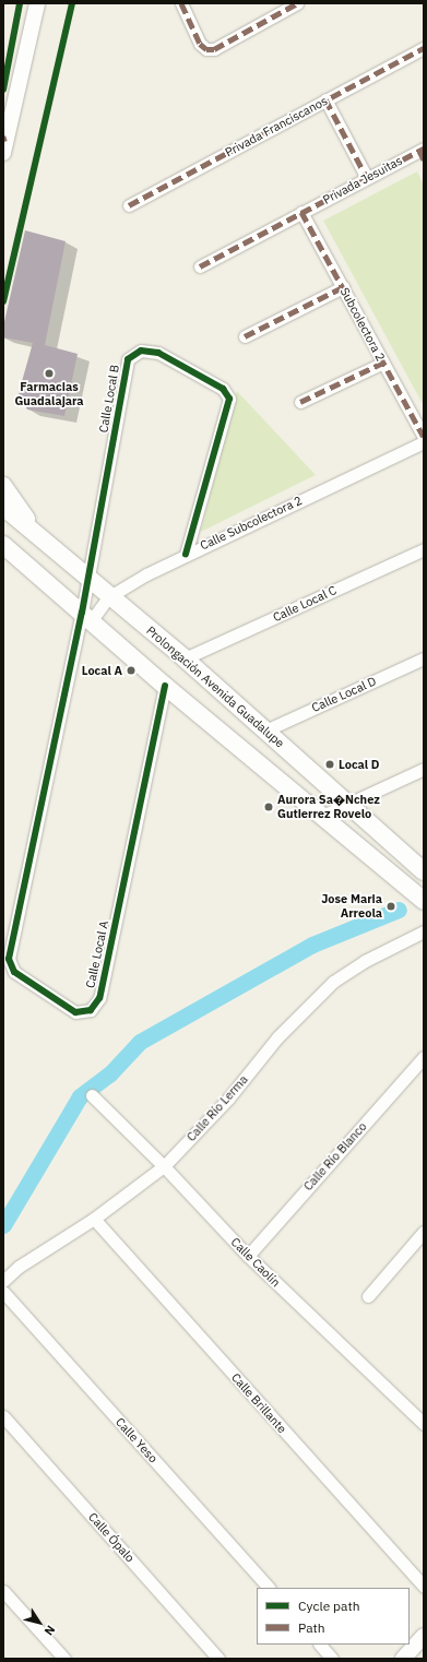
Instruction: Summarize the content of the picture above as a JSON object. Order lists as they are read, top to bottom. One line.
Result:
{"streets":{"main road":["Prolongación Avenida Guadalupe"],"street":["Privada Franciscanos","Privada Jesuitas","Subcolectora 2","Calle Local B","Calle Subcolectora 2","Calle Local C","Calle Local D","Calle Local A","Calle Río Lerma","Calle Río Blanco","Calle Caolín","Calle Brillante","Calle Yeso","Calle Ópalo"]},"crossings":[["Privada Jesuitas","Subcolectora 2"],["Calle Local B","Calle Subcolectora 2"],["Calle Local B","Prolongación Avenida Guadalupe"],["Calle Local B","Calle Local A"],["Calle Subcolectora 2","Prolongación Avenida Guadalupe"],["Calle Subcolectora 2","Calle Local A"],["Calle Local C","Prolongación Avenida Guadalupe"],["Prolongación Avenida Guadalupe","Calle Local D"],["Calle Río Lerma","Calle Caolín"],["Calle Río Lerma","Calle Brillante"],["Calle Río Blanco","Calle Caolín"]],"places":["Farmacias Guadalajara","Local A","Local D","Aurora Sa�Nchez Gutierrez Rovelo","Jose Maria Arreola"],"legend":["Cycle path","Path"],"north":"bottom right"}
